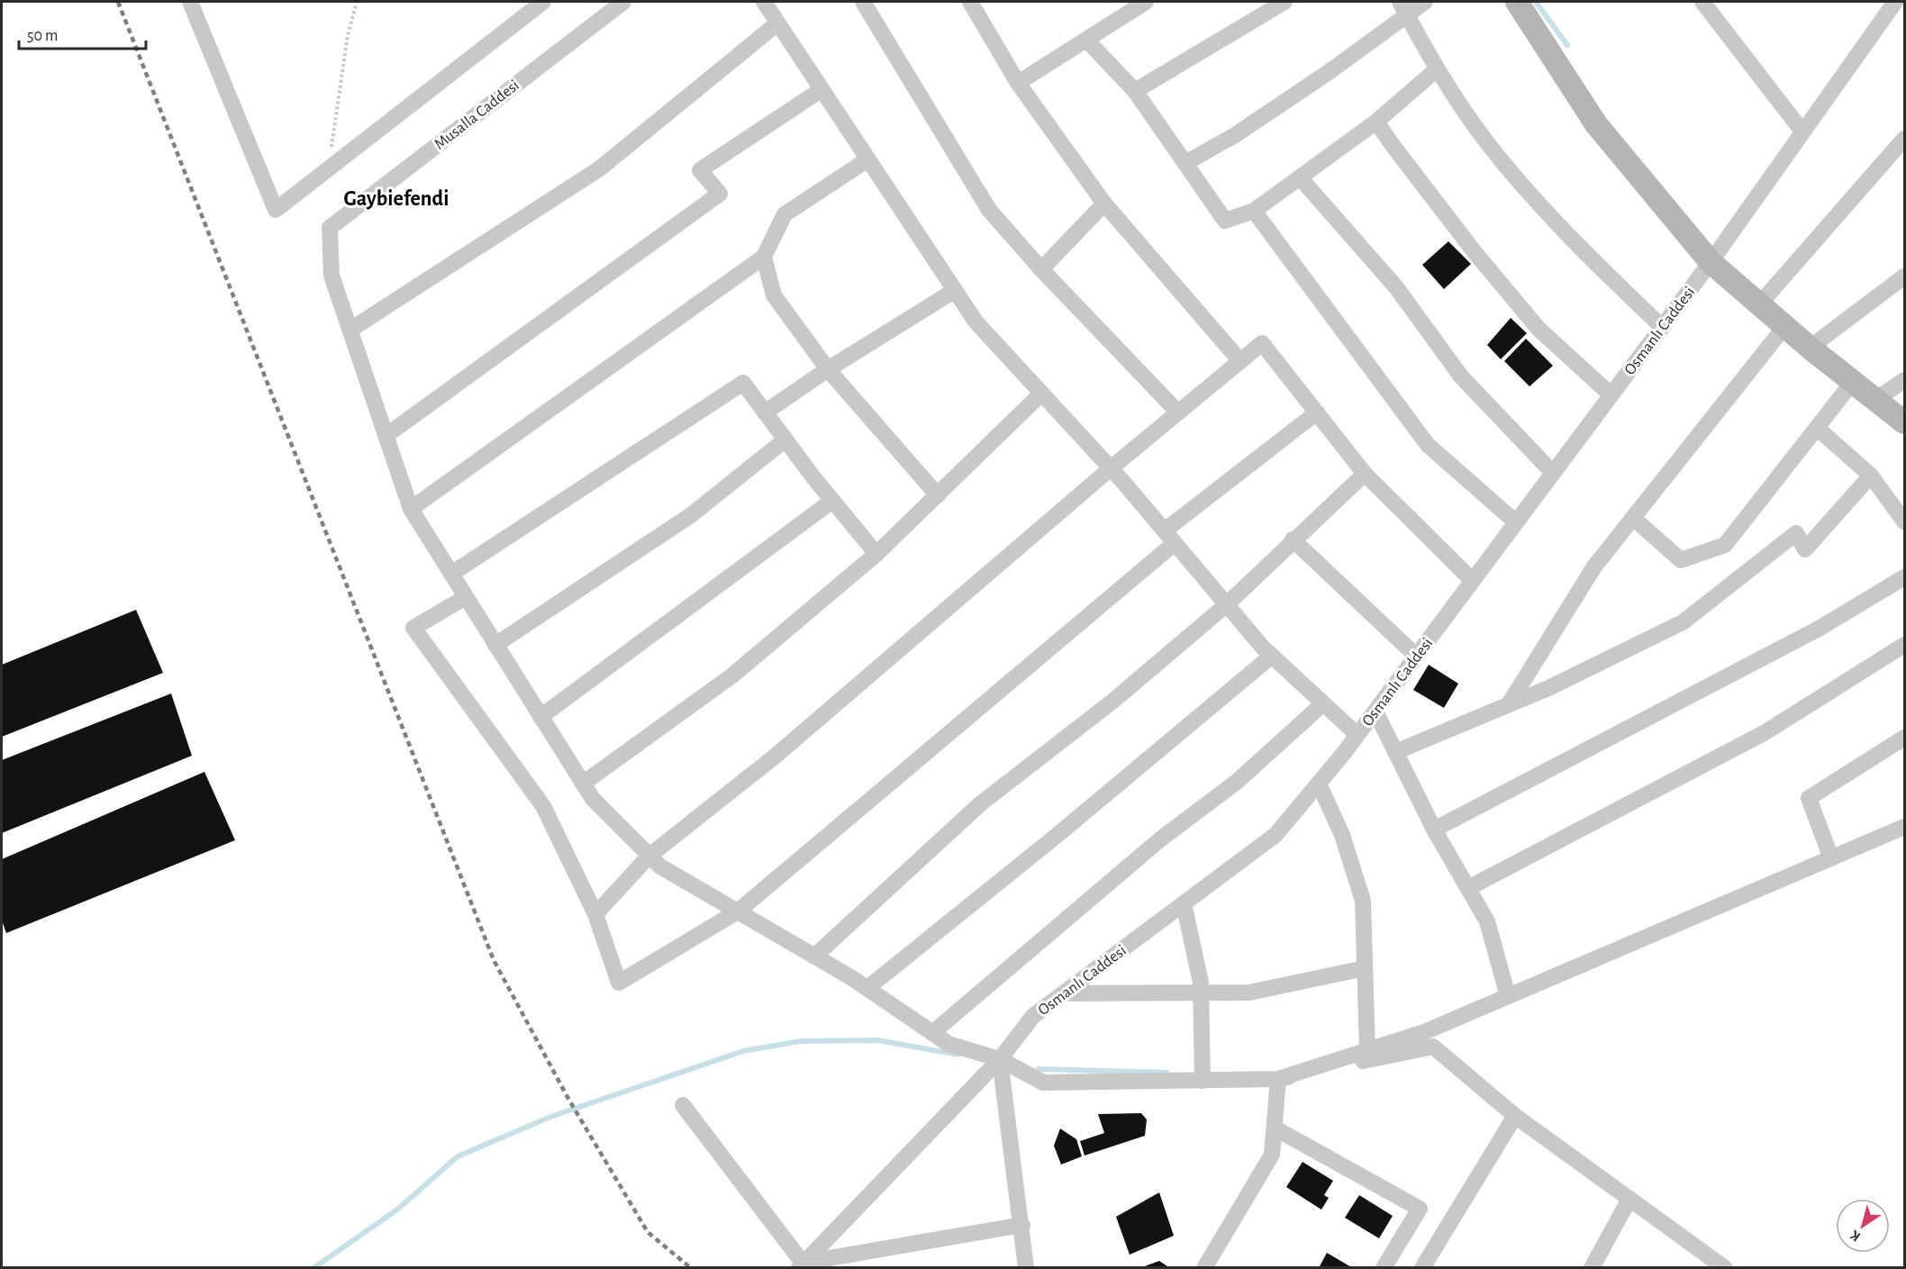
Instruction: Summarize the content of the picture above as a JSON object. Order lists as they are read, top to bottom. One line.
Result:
{"streets":{"street":["Musalla Caddesi","Osmanlı Caddesi"]},"districts":["Gaybiefendi"],"scale_bar":"50 m","north":"bottom left"}
